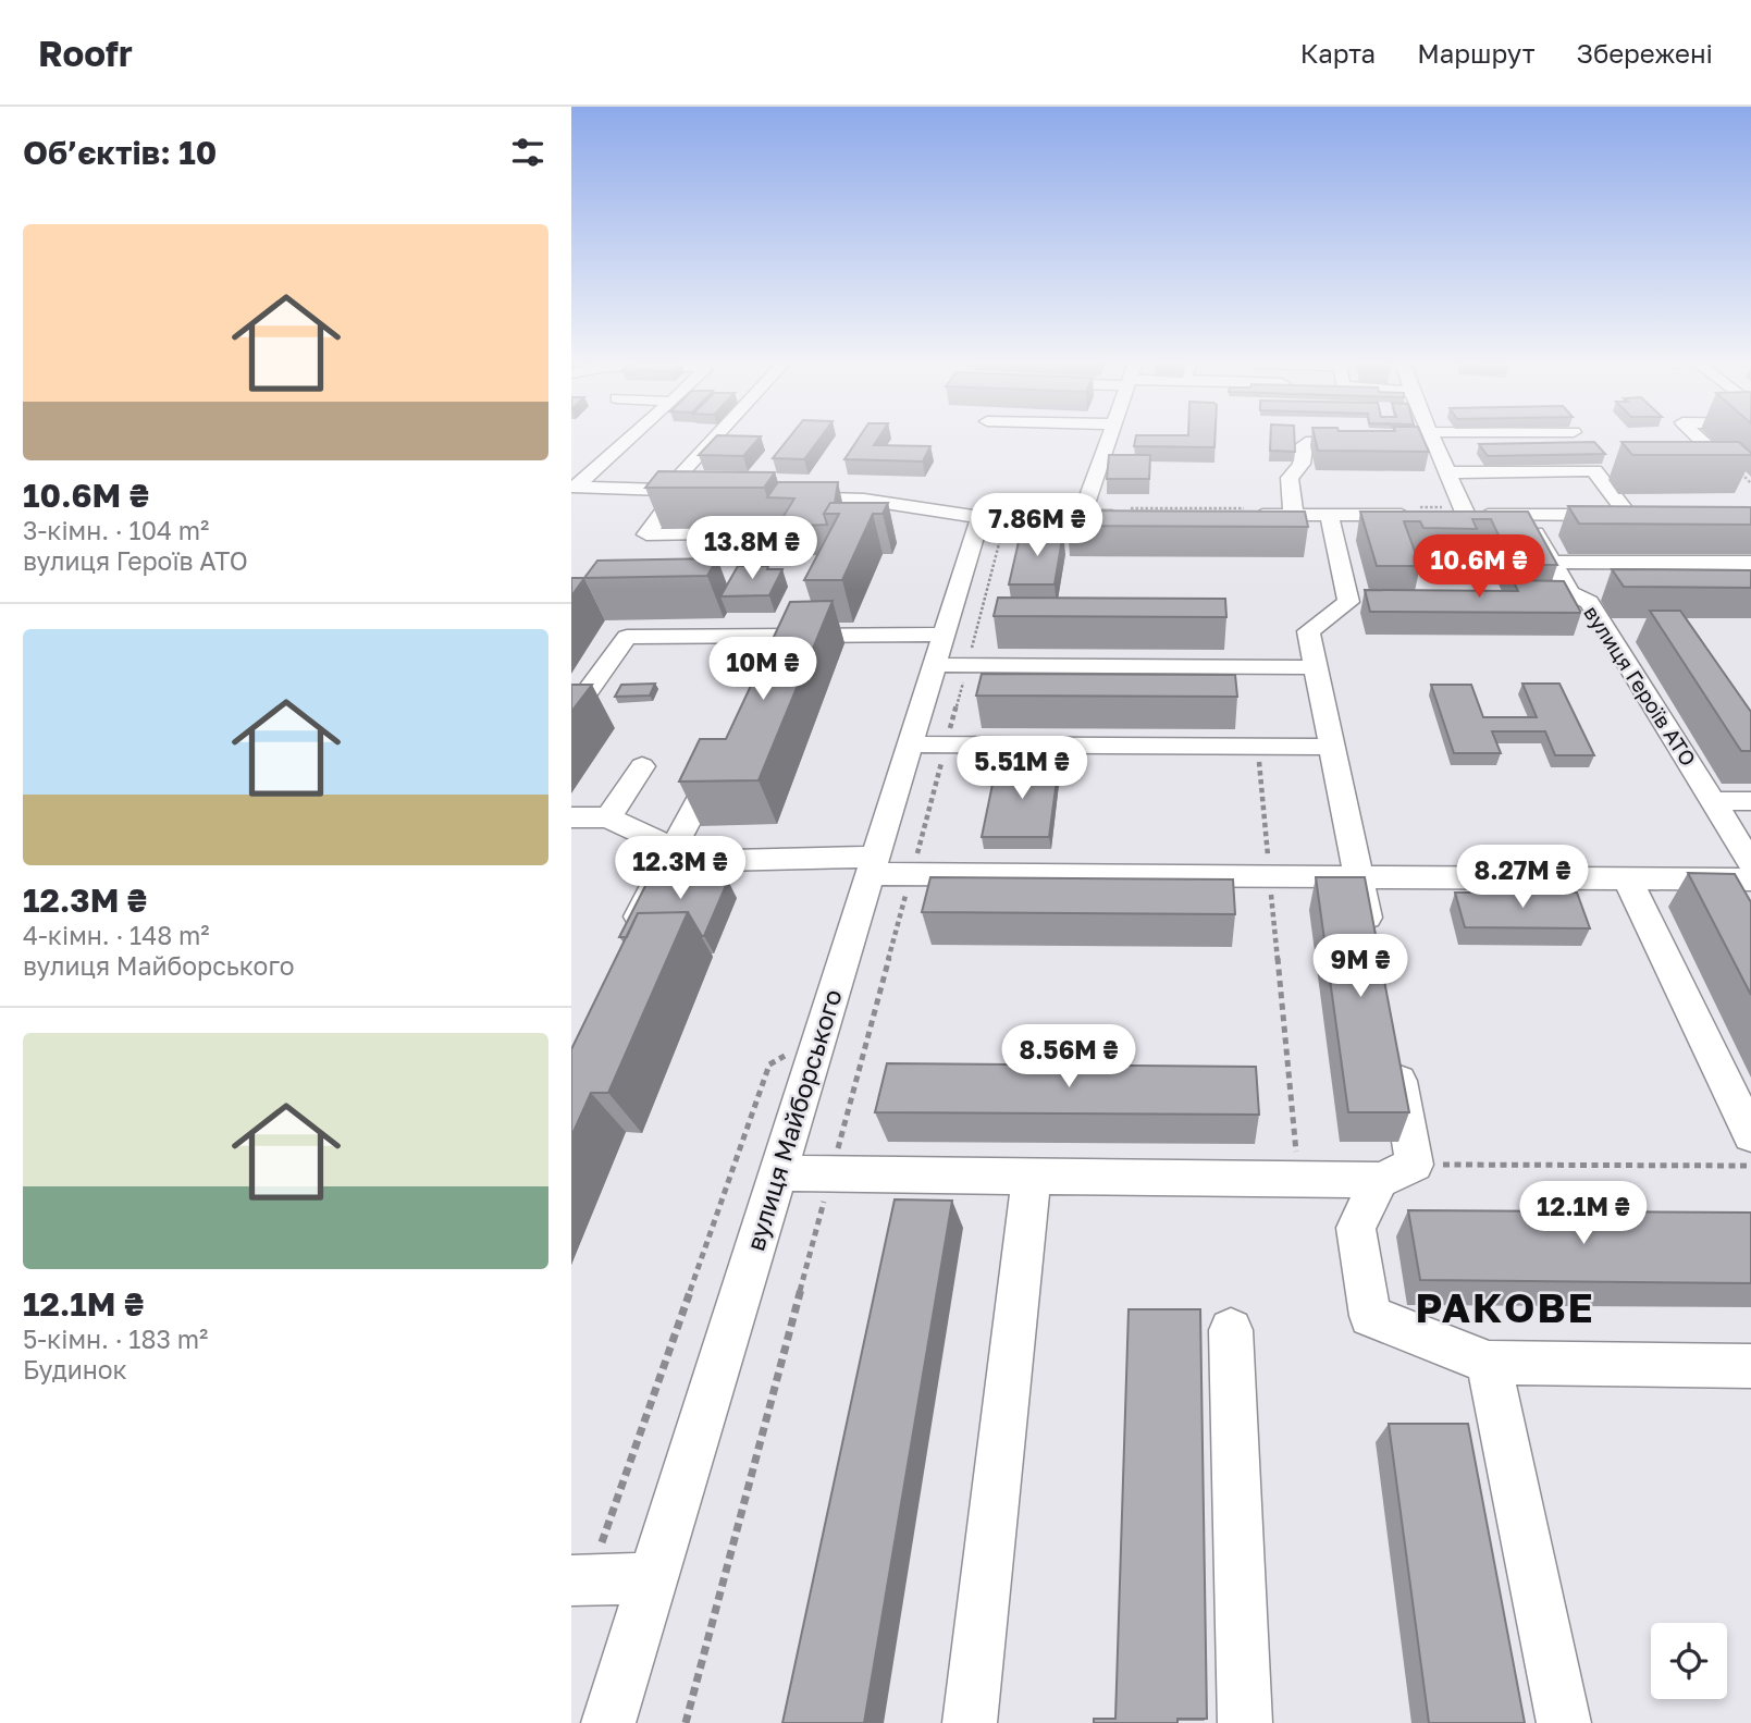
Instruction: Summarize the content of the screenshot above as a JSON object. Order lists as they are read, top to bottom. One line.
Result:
{"streets":{"street":["вулиця Героїв АТО","вулиця Майборського"]},"districts":["РАКОВЕ"],"page":{"header":"Roofr","nav":["Карта","Маршрут","Збережені"],"heading":"Об’єктів: 10","list":[{"name":"10.6M ₴","note":"3-кімн. · 104 m² · вулиця Героїв АТО"},{"name":"12.3M ₴","note":"4-кімн. · 148 m² · вулиця Майборського"},{"name":"12.1M ₴","note":"5-кімн. · 183 m² · Будинок"}],"price":["7.86M ₴","13.8M ₴","10.6M ₴","10M ₴","5.51M ₴","12.3M ₴","8.27M ₴","9M ₴","8.56M ₴","12.1M ₴"]}}
